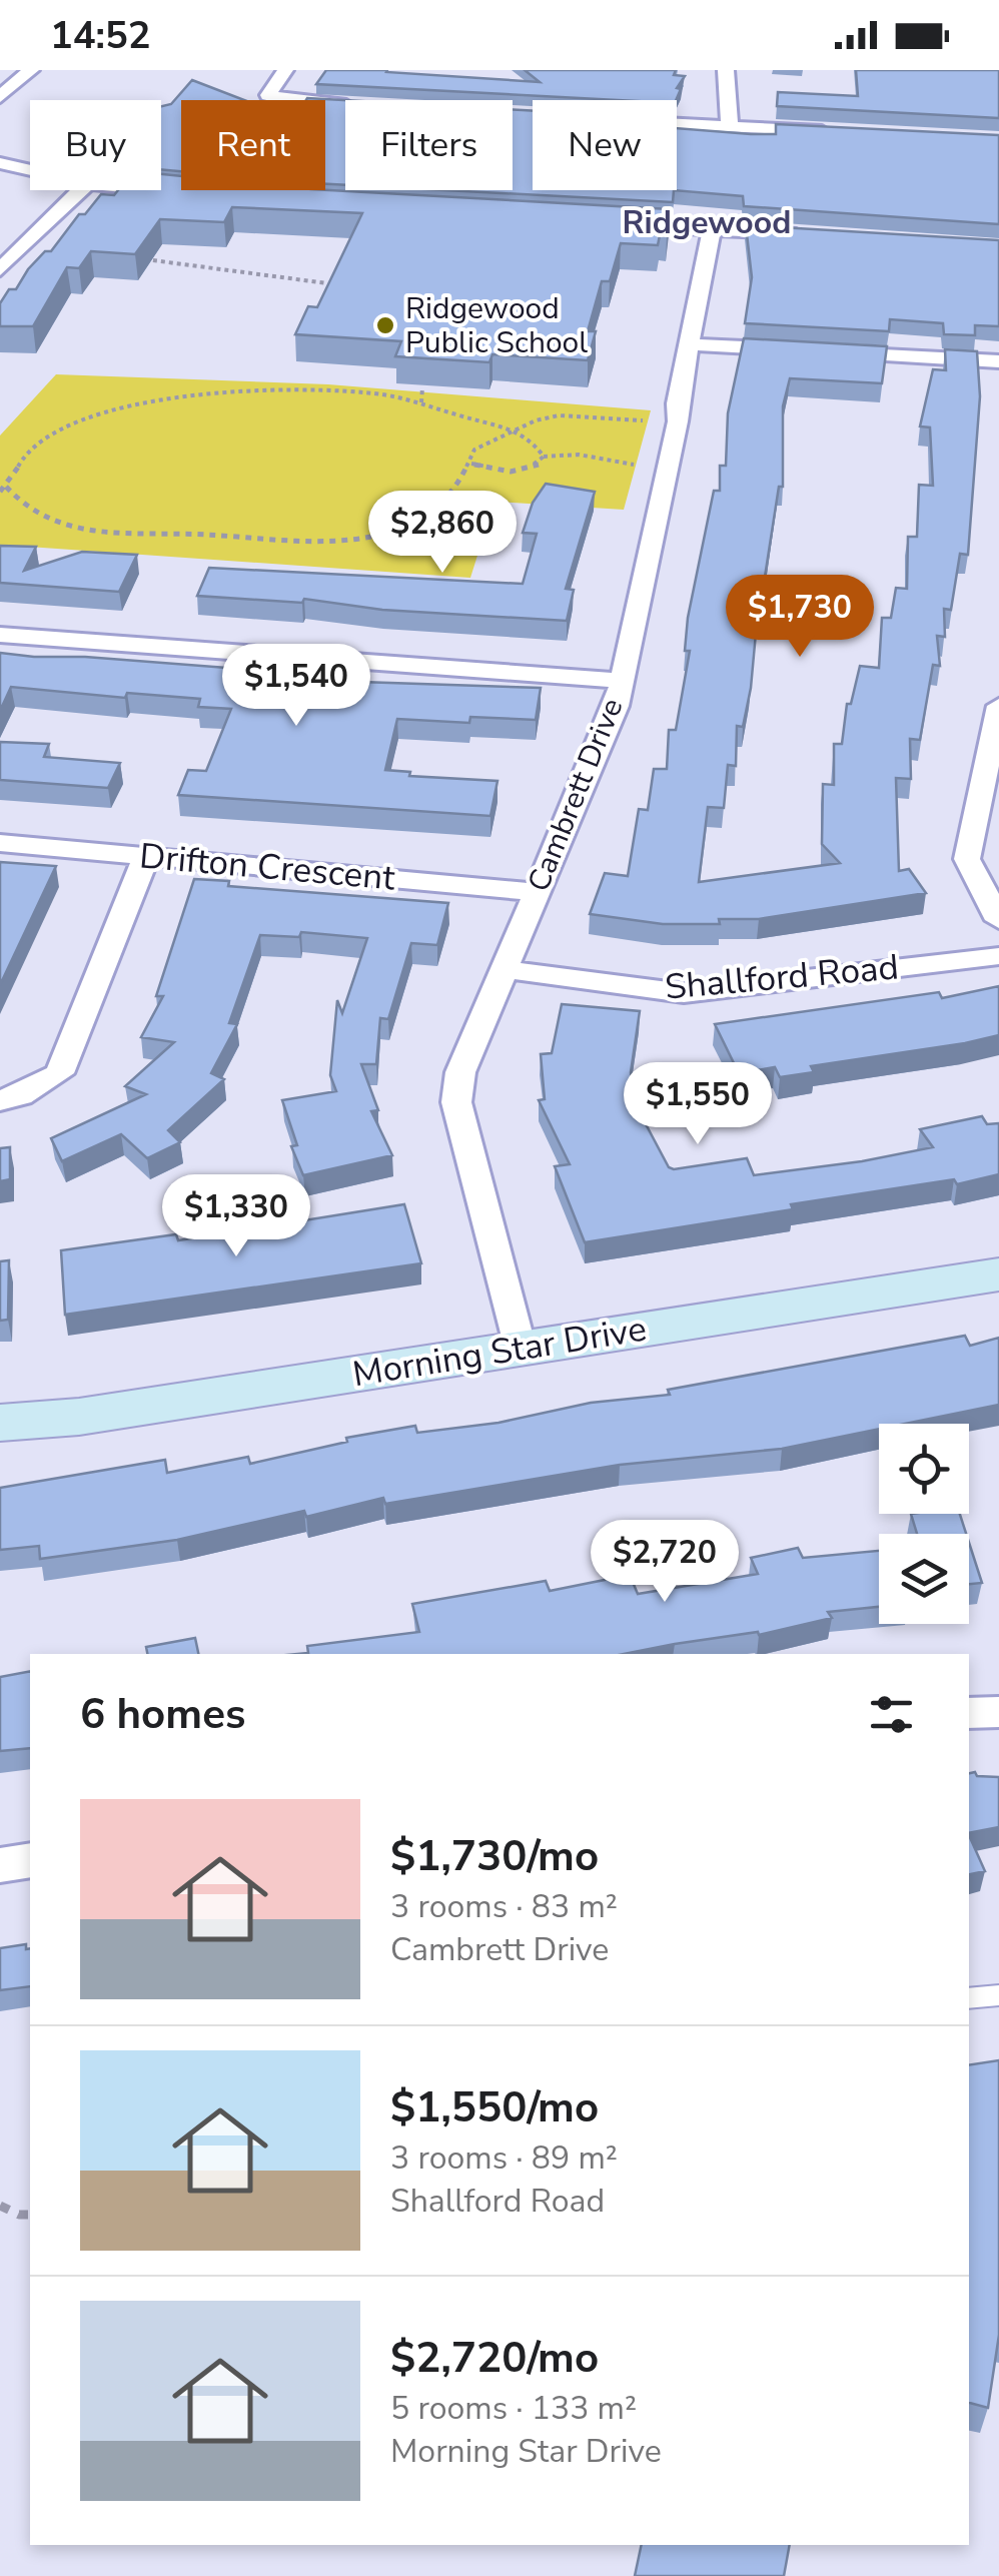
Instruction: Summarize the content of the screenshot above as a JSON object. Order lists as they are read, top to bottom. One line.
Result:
{"streets":{"street":["Cambrett Drive","Drifton Crescent","Shallford Road","Morning Star Drive"]},"crossings":[["Cambrett Drive","Drifton Crescent"],["Cambrett Drive","Shallford Road"],["Cambrett Drive","Morning Star Drive"]],"districts":["Ridgewood"],"places":["Ridgewood Public School"],"page":{"status":"14:52","chip":["Buy","Rent","Filters","New"],"price":["$2,860","$1,730","$1,540","$1,550","$1,330","$2,720"],"heading":"6 homes","list":[{"name":"$1,730/mo","note":"3 rooms · 83 m² · Cambrett Drive"},{"name":"$1,550/mo","note":"3 rooms · 89 m² · Shallford Road"},{"name":"$2,720/mo","note":"5 rooms · 133 m² · Morning Star Drive"}]}}
